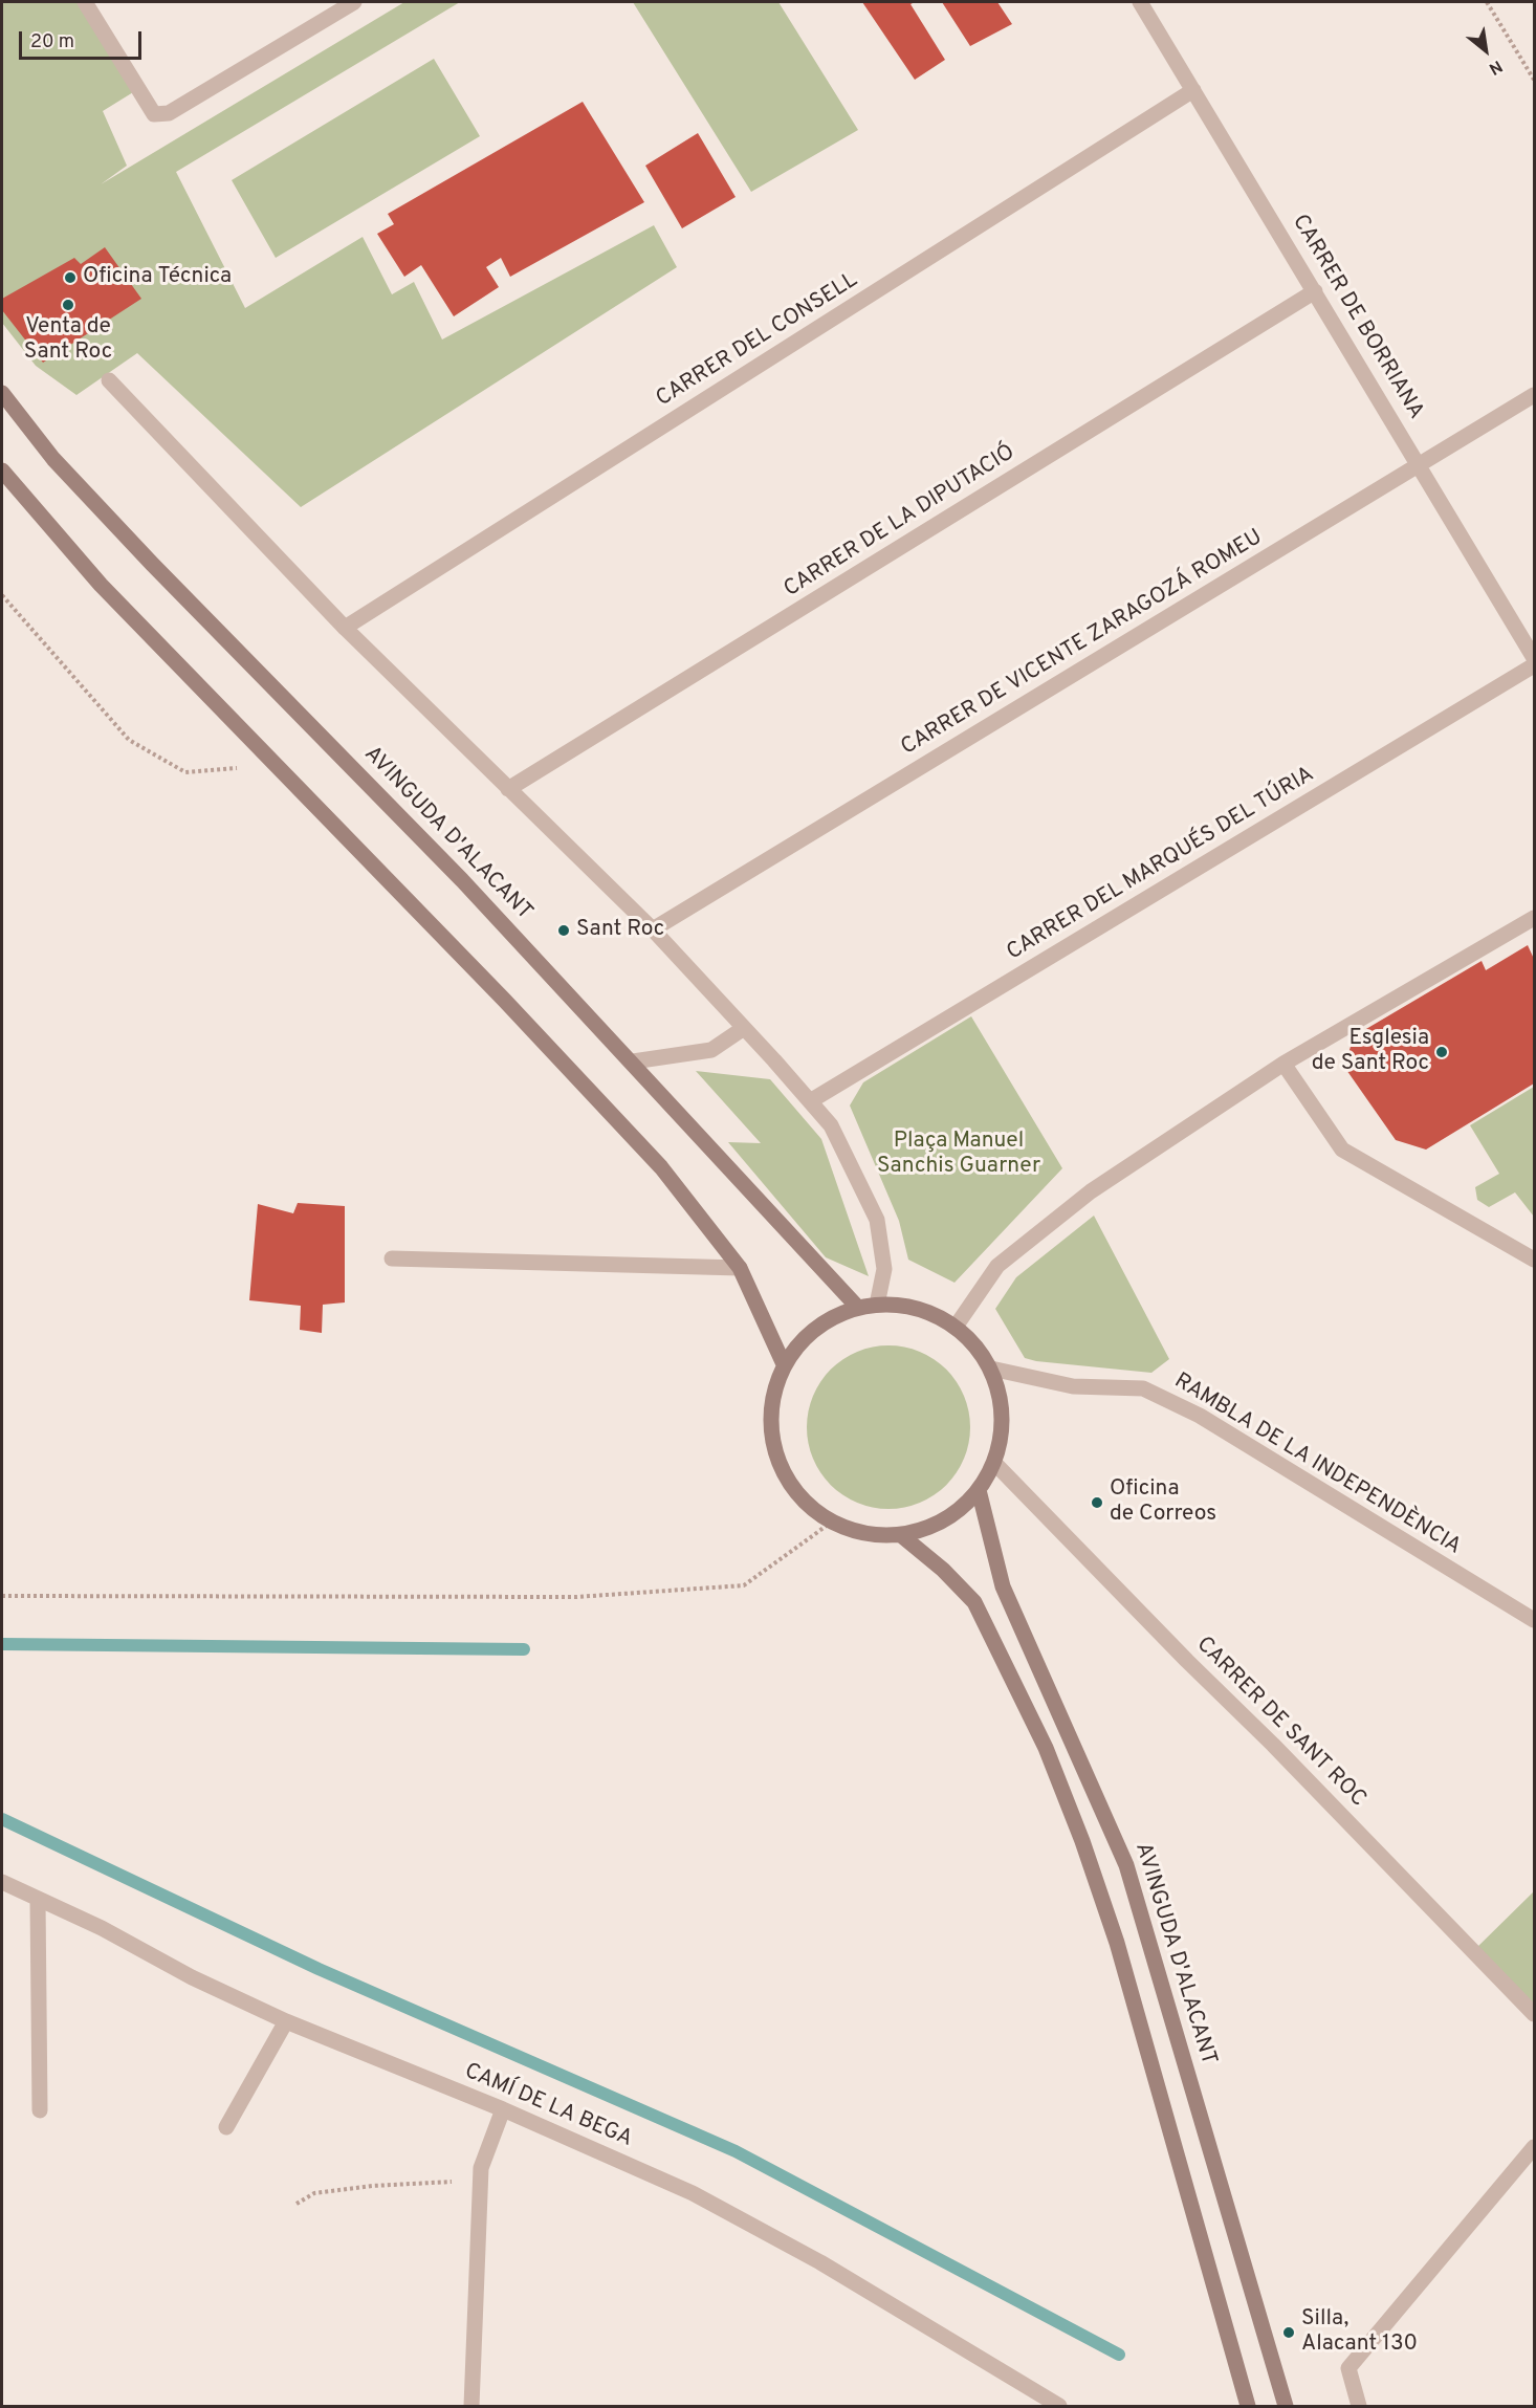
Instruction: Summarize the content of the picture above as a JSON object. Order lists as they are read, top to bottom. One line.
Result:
{"streets":{"main road":["AVINGUDA D'ALACANT"],"street":["CARRER DE BORRIANA","CARRER DEL CONSELL","CARRER DE LA DIPUTACIÓ","CARRER DE VICENTE ZARAGOZÁ ROMEU","CARRER DEL MARQUÉS DEL TÚRIA","RAMBLA DE LA INDEPENDÈNCIA","CARRER DE SANT ROC","CAMÍ DE LA BEGA"]},"crossings":[["CARRER DE BORRIANA","CARRER DEL CONSELL"],["CARRER DE BORRIANA","CARRER DE LA DIPUTACIÓ"],["CARRER DE BORRIANA","CARRER DE VICENTE ZARAGOZÁ ROMEU"]],"parks":["Plaça Manuel Sanchis Guarner"],"places":["Oficina Técnica","Venta de Sant Roc","Sant Roc","Esglesia de Sant Roc","Oficina de Correos","Silla, Alacant 130"],"scale_bar":"20 m","north":"bottom right"}
